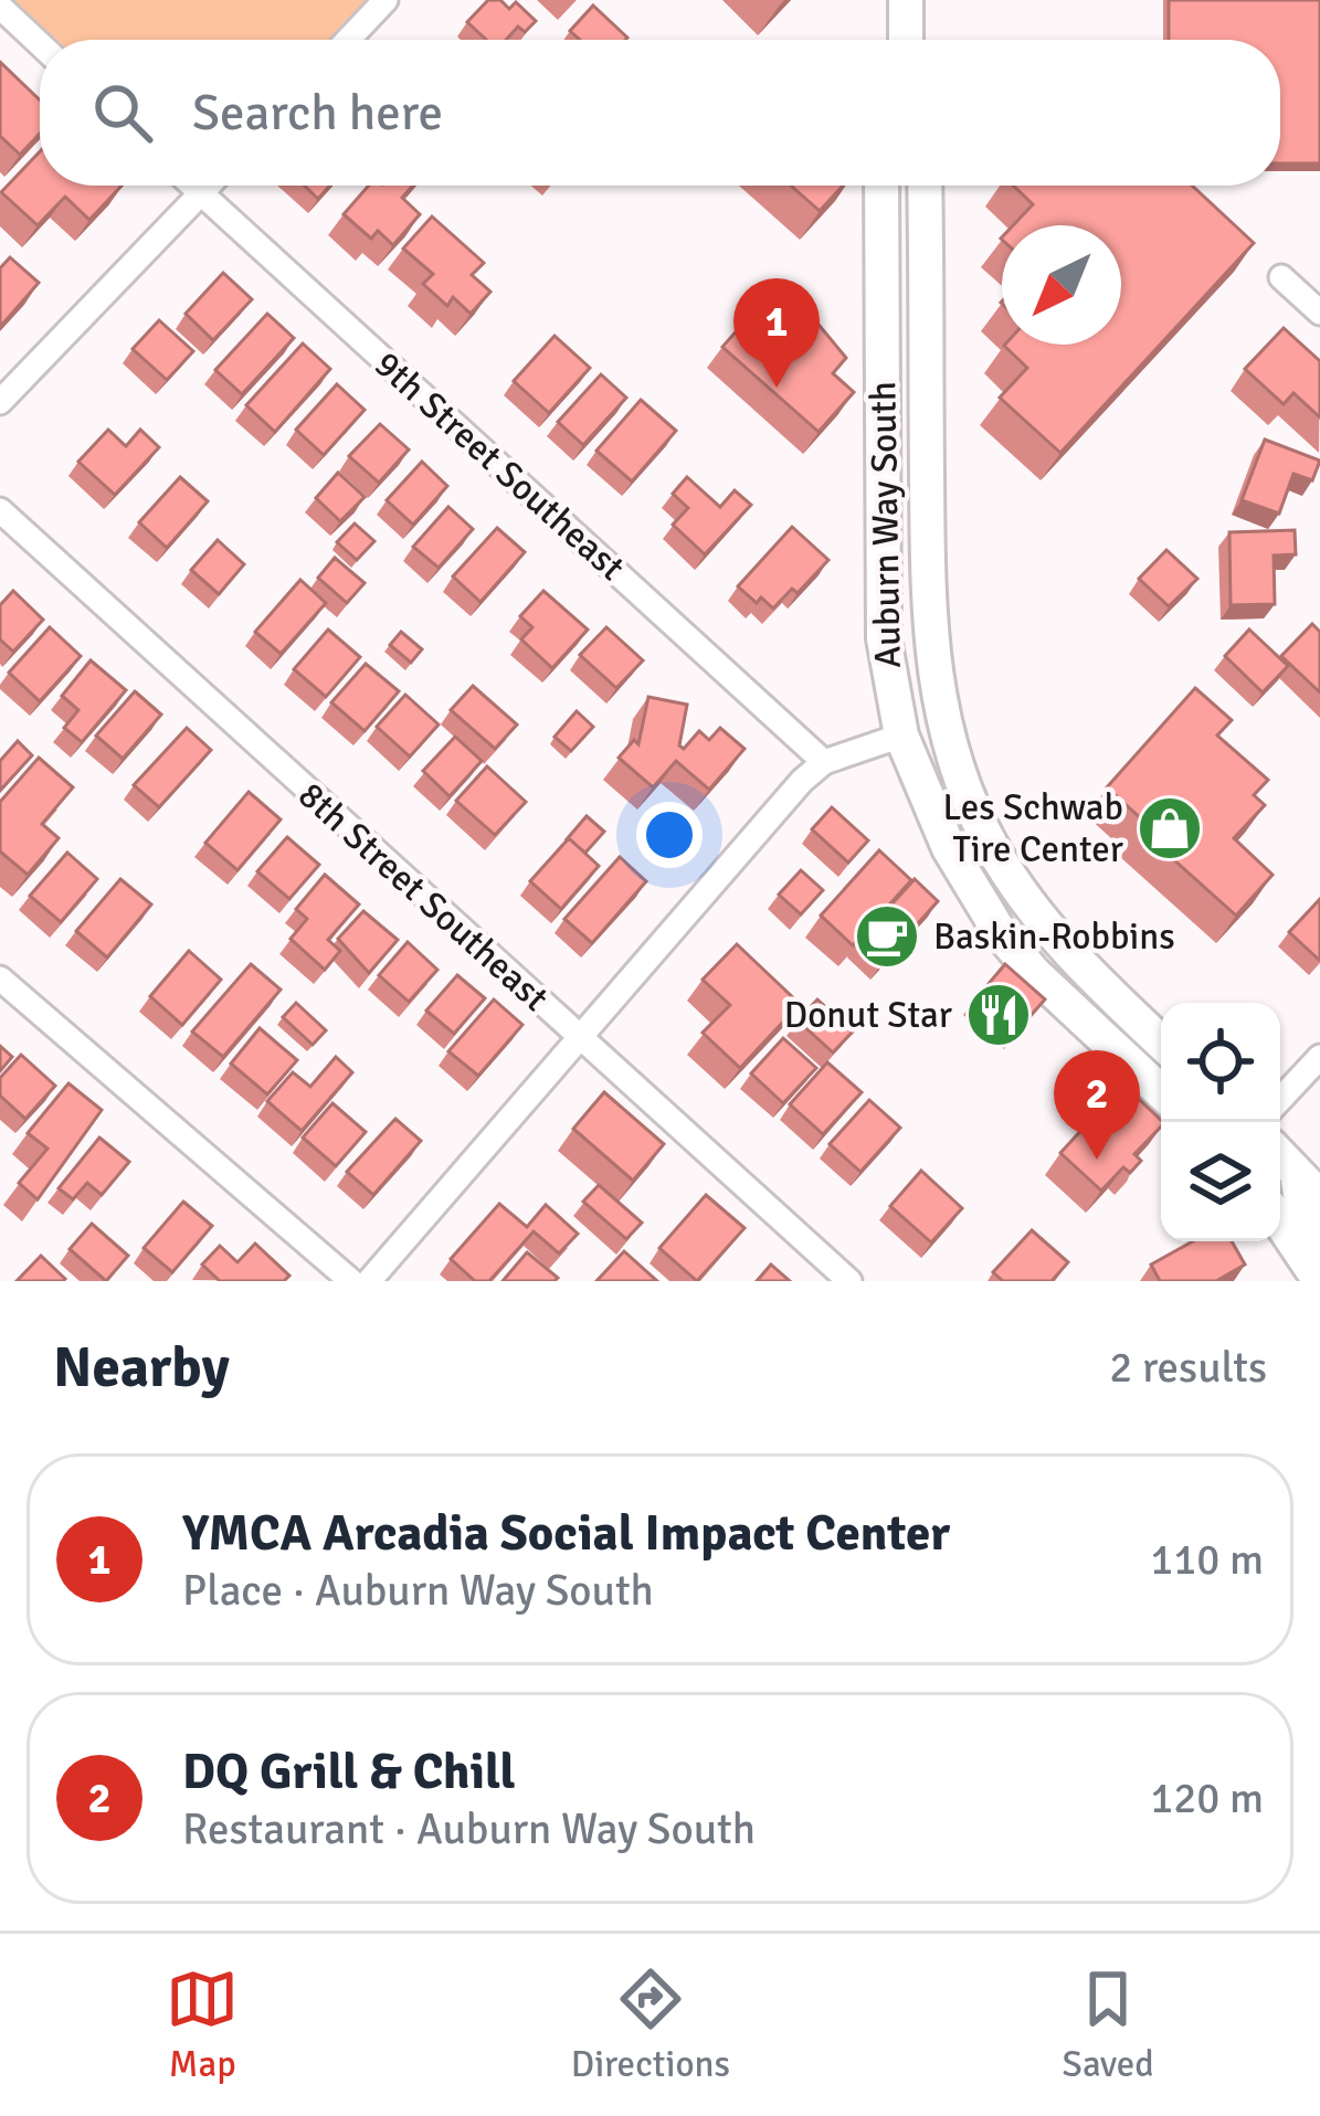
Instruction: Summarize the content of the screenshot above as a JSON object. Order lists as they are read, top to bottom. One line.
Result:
{"streets":{"main road":["Auburn Way South"],"street":["9th Street Southeast","8th Street Southeast"]},"places":{"shop":["Les Schwab Tire Center"],"cafe":["Baskin-Robbins"],"restaurant":["Donut Star"]},"north":"bottom left","page":{"search":"Search here","pins":["1","2"],"heading":["Nearby","2 results"],"list":[{"mark":"1","name":"YMCA Arcadia Social Impact Center","note":"Place · Auburn Way South","value":"110 m"},{"mark":"2","name":"DQ Grill & Chill","note":"Restaurant · Auburn Way South","value":"120 m"}],"nav":["Map","Directions","Saved"]}}
